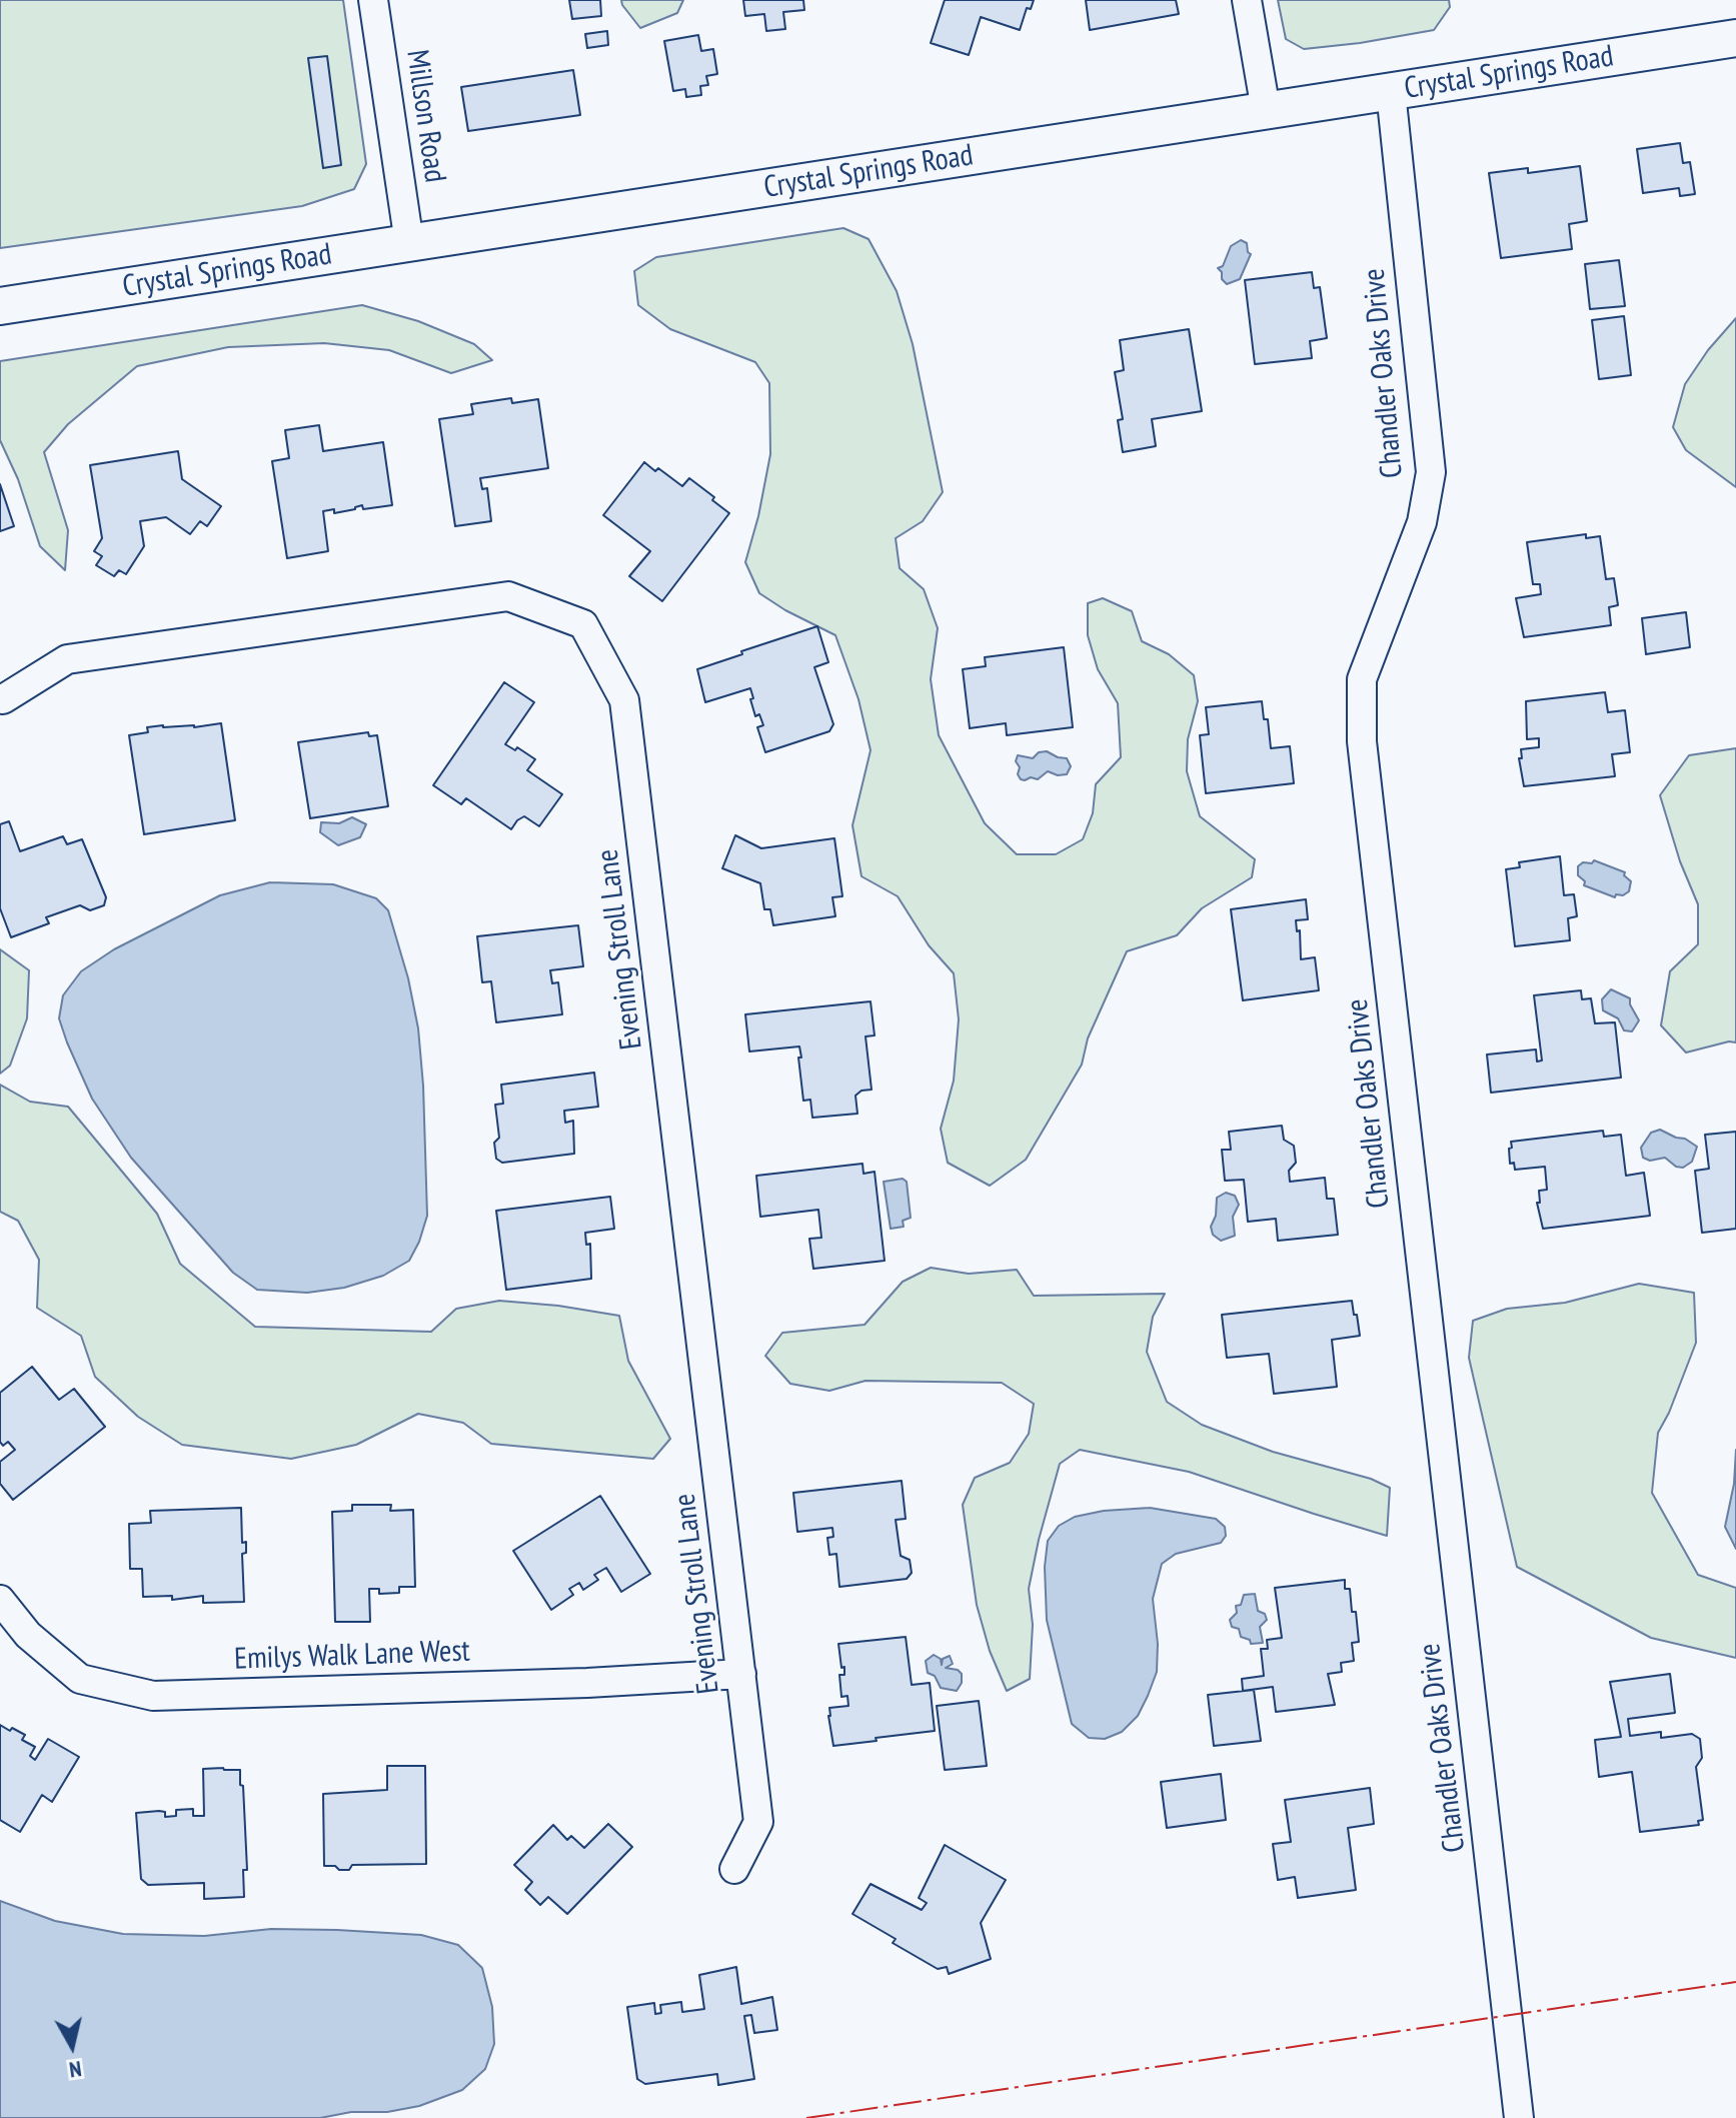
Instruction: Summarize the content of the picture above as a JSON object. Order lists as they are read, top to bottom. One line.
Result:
{"streets":{"street":["Crystal Springs Road","Millson Road","Chandler Oaks Drive","Evening Stroll Lane","Emilys Walk Lane West"]},"crossings":[["Crystal Springs Road","Millson Road"],["Crystal Springs Road","Chandler Oaks Drive"],["Evening Stroll Lane","Emilys Walk Lane West"]],"north":"bottom"}
